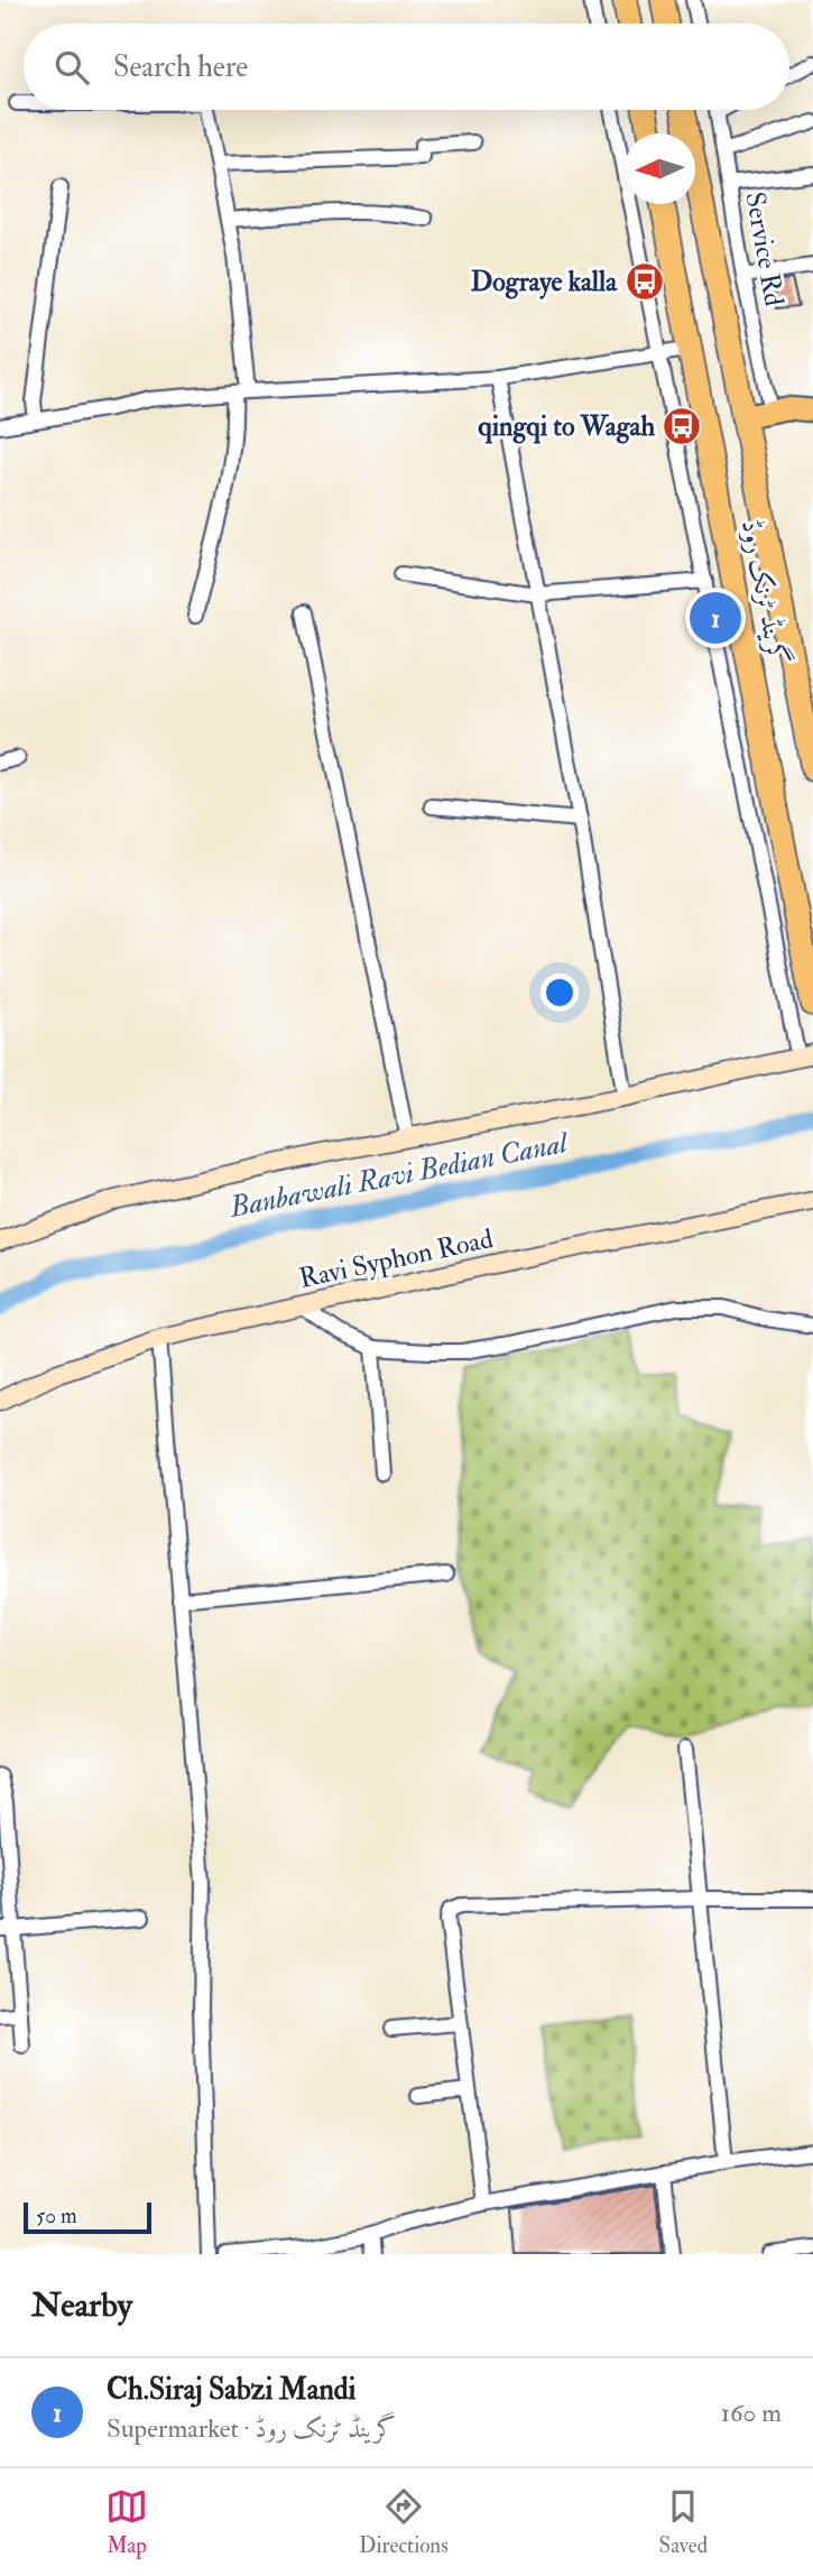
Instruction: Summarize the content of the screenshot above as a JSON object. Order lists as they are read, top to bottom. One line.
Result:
{"streets":{"highway":["گرینڈ ٹرنک روڈ"],"street":["Service Rd","Ravi Syphon Road"]},"water":["Banbawali Ravi Bedian Canal"],"places":{"bus stop":["Dograye kalla","qingqi to Wagah"]},"scale_bar":"50 m","north":"left","page":{"search":"Search here","pins":"1","scale":"50 m","heading":"Nearby","list":[{"mark":"1","name":"Ch.Siraj Sabzi Mandi","note":"Supermarket · گرینڈ ٹرنک روڈ","value":"160 m"}],"nav":["Map","Directions","Saved"]}}
